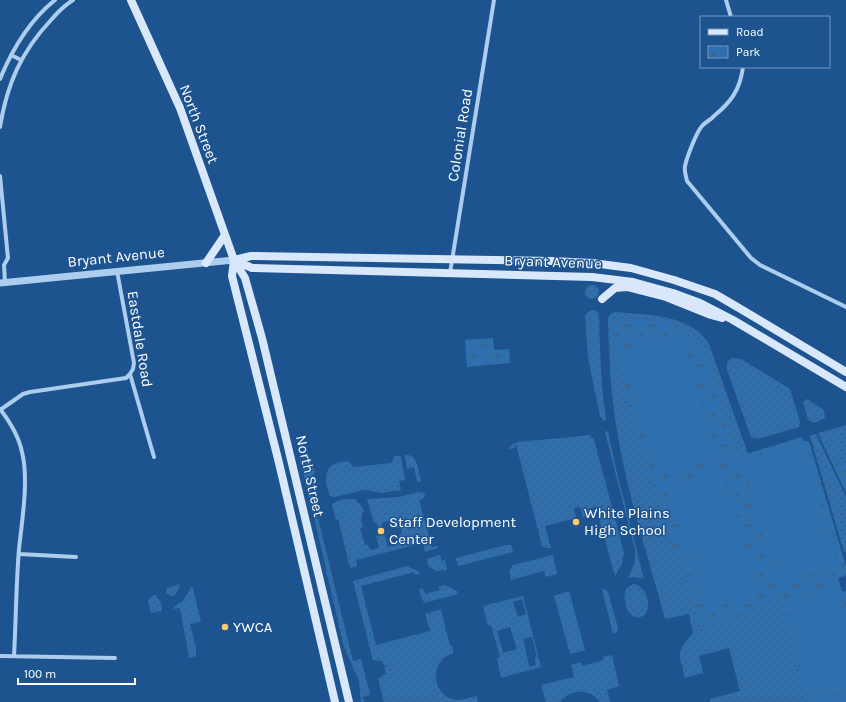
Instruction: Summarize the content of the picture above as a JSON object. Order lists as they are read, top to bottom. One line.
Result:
{"streets":{"main road":["North Street","Bryant Avenue"],"street":["Colonial Road","Eastdale Road"]},"crossings":[["North Street","Bryant Avenue"],["Colonial Road","Bryant Avenue"],["Bryant Avenue","Eastdale Road"]],"places":["White Plains High School","Staff Development Center","YWCA"],"legend":["Road","Park"],"scale_bar":"100 m"}
